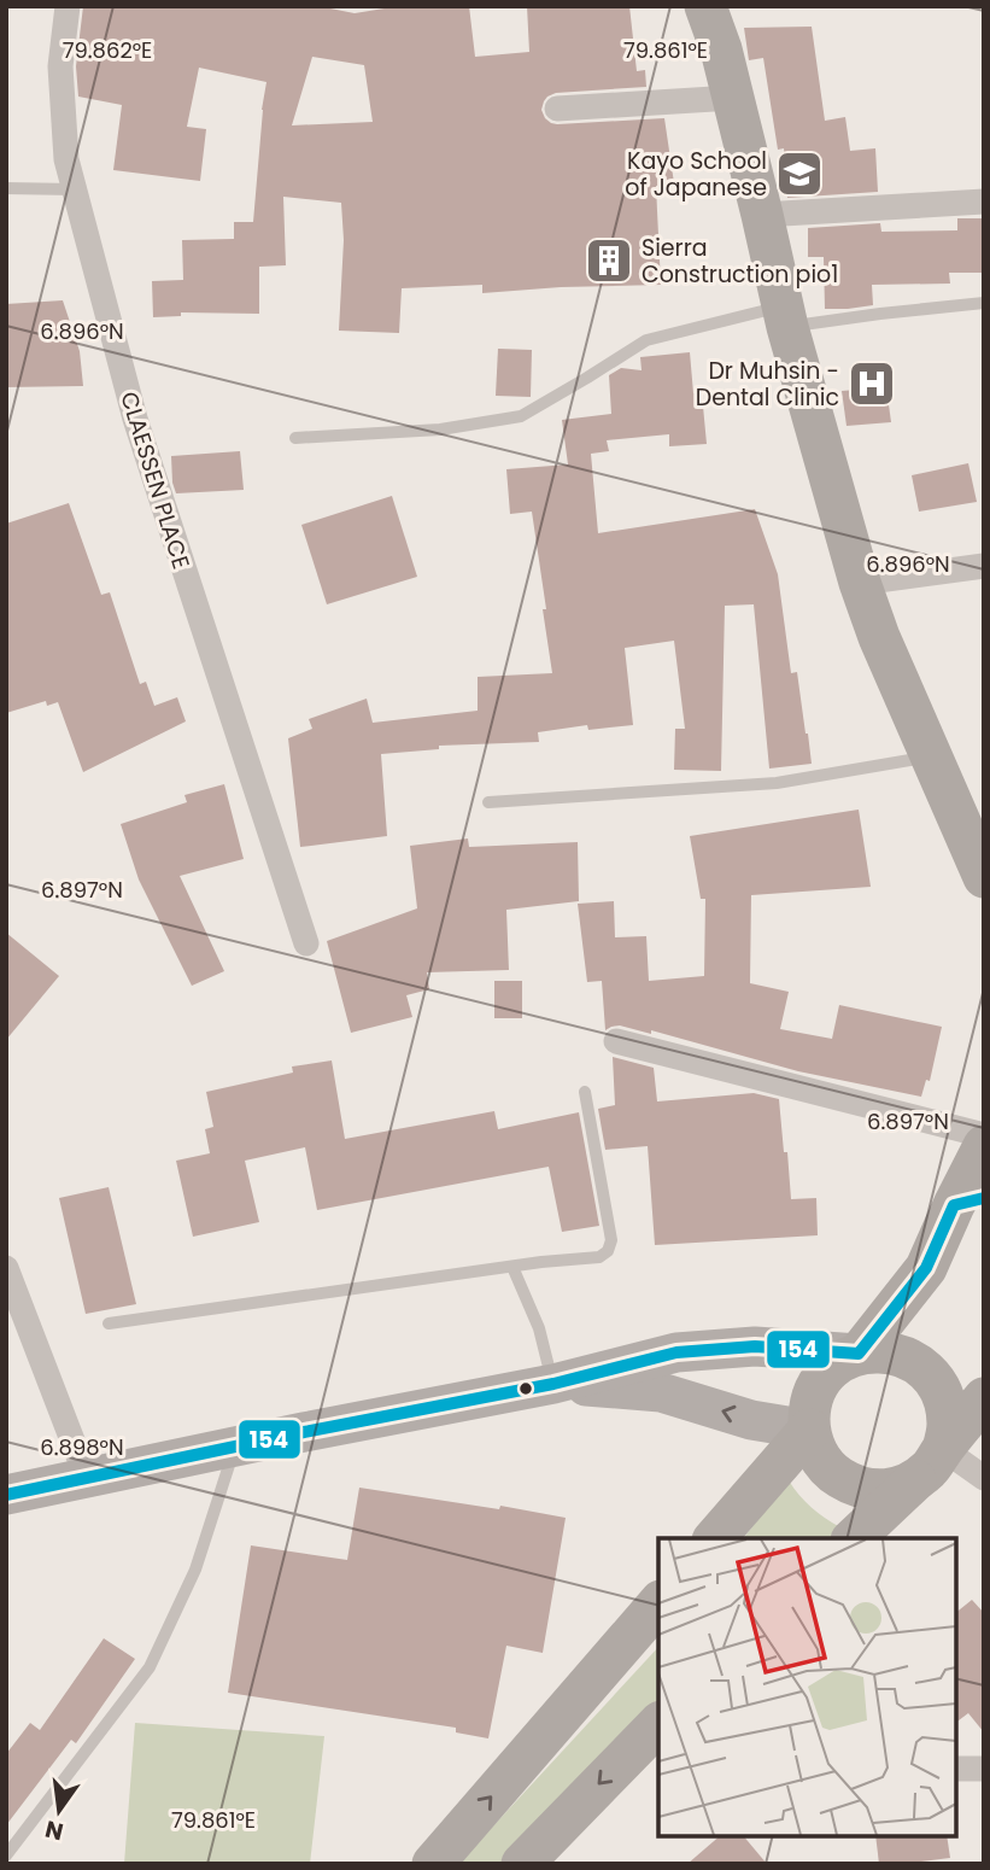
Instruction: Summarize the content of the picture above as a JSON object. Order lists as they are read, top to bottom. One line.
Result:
{"streets":{"street":["CLAESSEN PLACE"]},"places":{"school or university":["Kayo School of Japanese"],"building":["Sierra Construction pio1"],"hospital":["Dr Muhsin - Dental Clinic"]},"lines":["transit line 154"],"north":"bottom","coordinates":["79.862°E","79.861°E","6.896°N","6.897°N","6.898°N"]}
